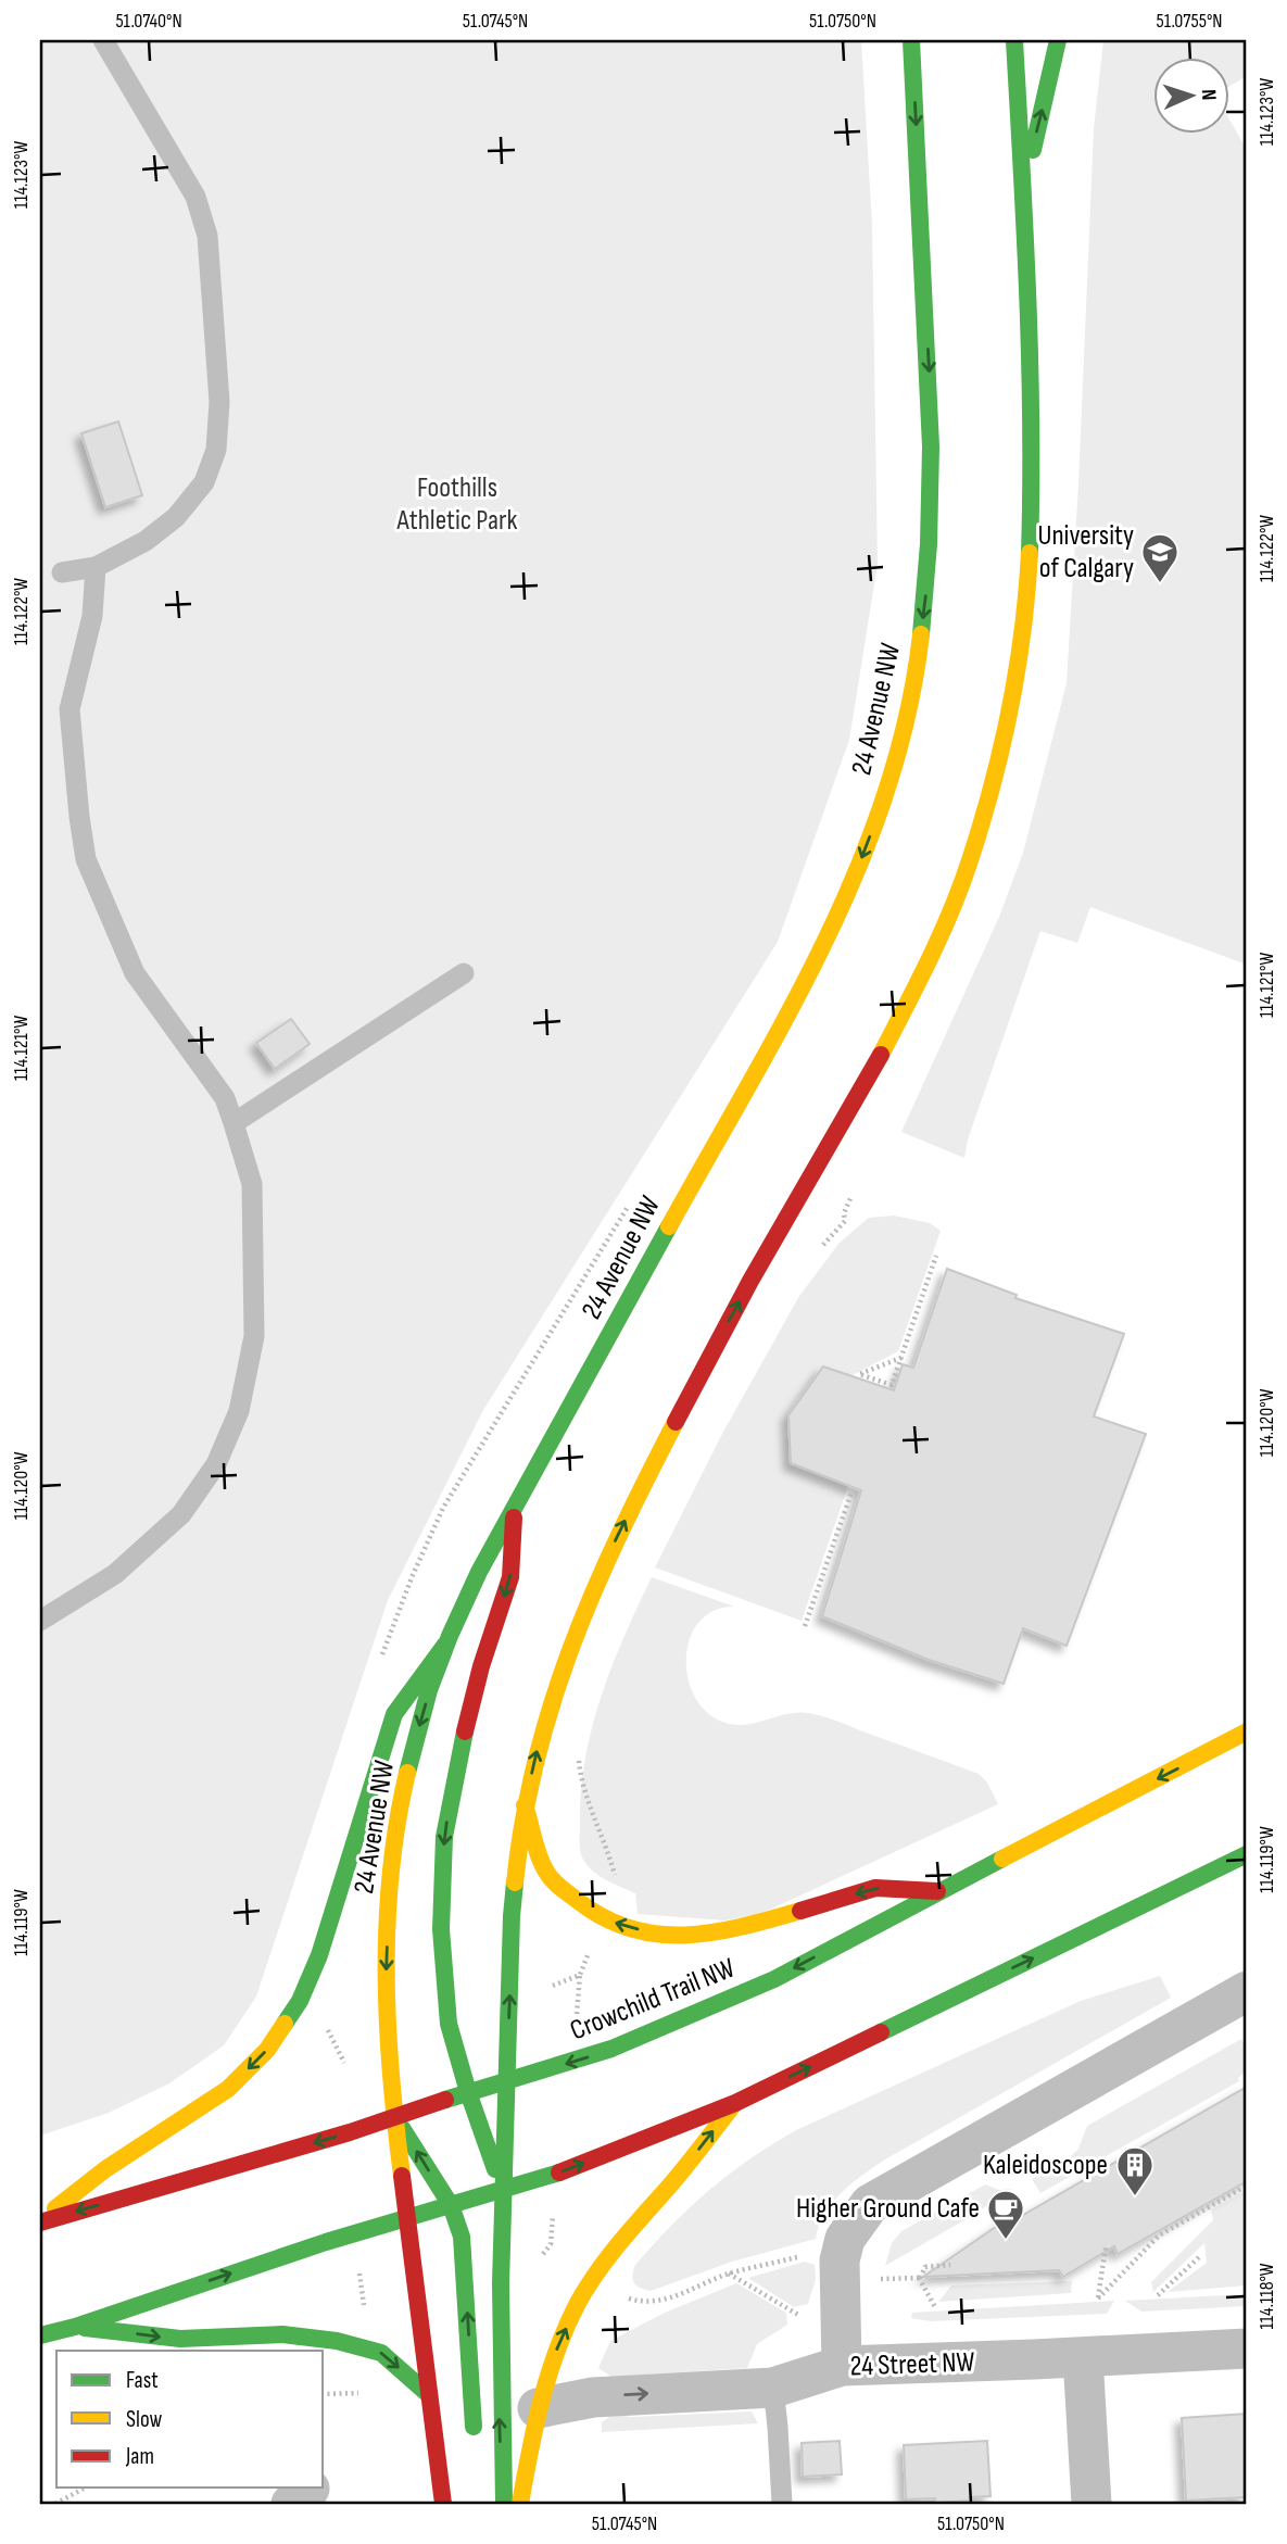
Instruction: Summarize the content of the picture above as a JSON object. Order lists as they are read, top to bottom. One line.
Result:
{"streets":{"main road":["24 Avenue NW","Crowchild Trail NW"],"street":["24 Street NW"]},"crossings":[["24 Avenue NW","Crowchild Trail NW"]],"parks":["Foothills Athletic Park"],"places":{"school or university":["University of Calgary"],"building":["Kaleidoscope"],"cafe":["Higher Ground Cafe"]},"legend":["Fast","Slow","Jam"],"north":"right","coordinates":["51.0740°N","51.0745°N","51.0750°N","51.0755°N","114.123°W","114.122°W","114.121°W","114.120°W","114.119°W","114.118°W"]}
